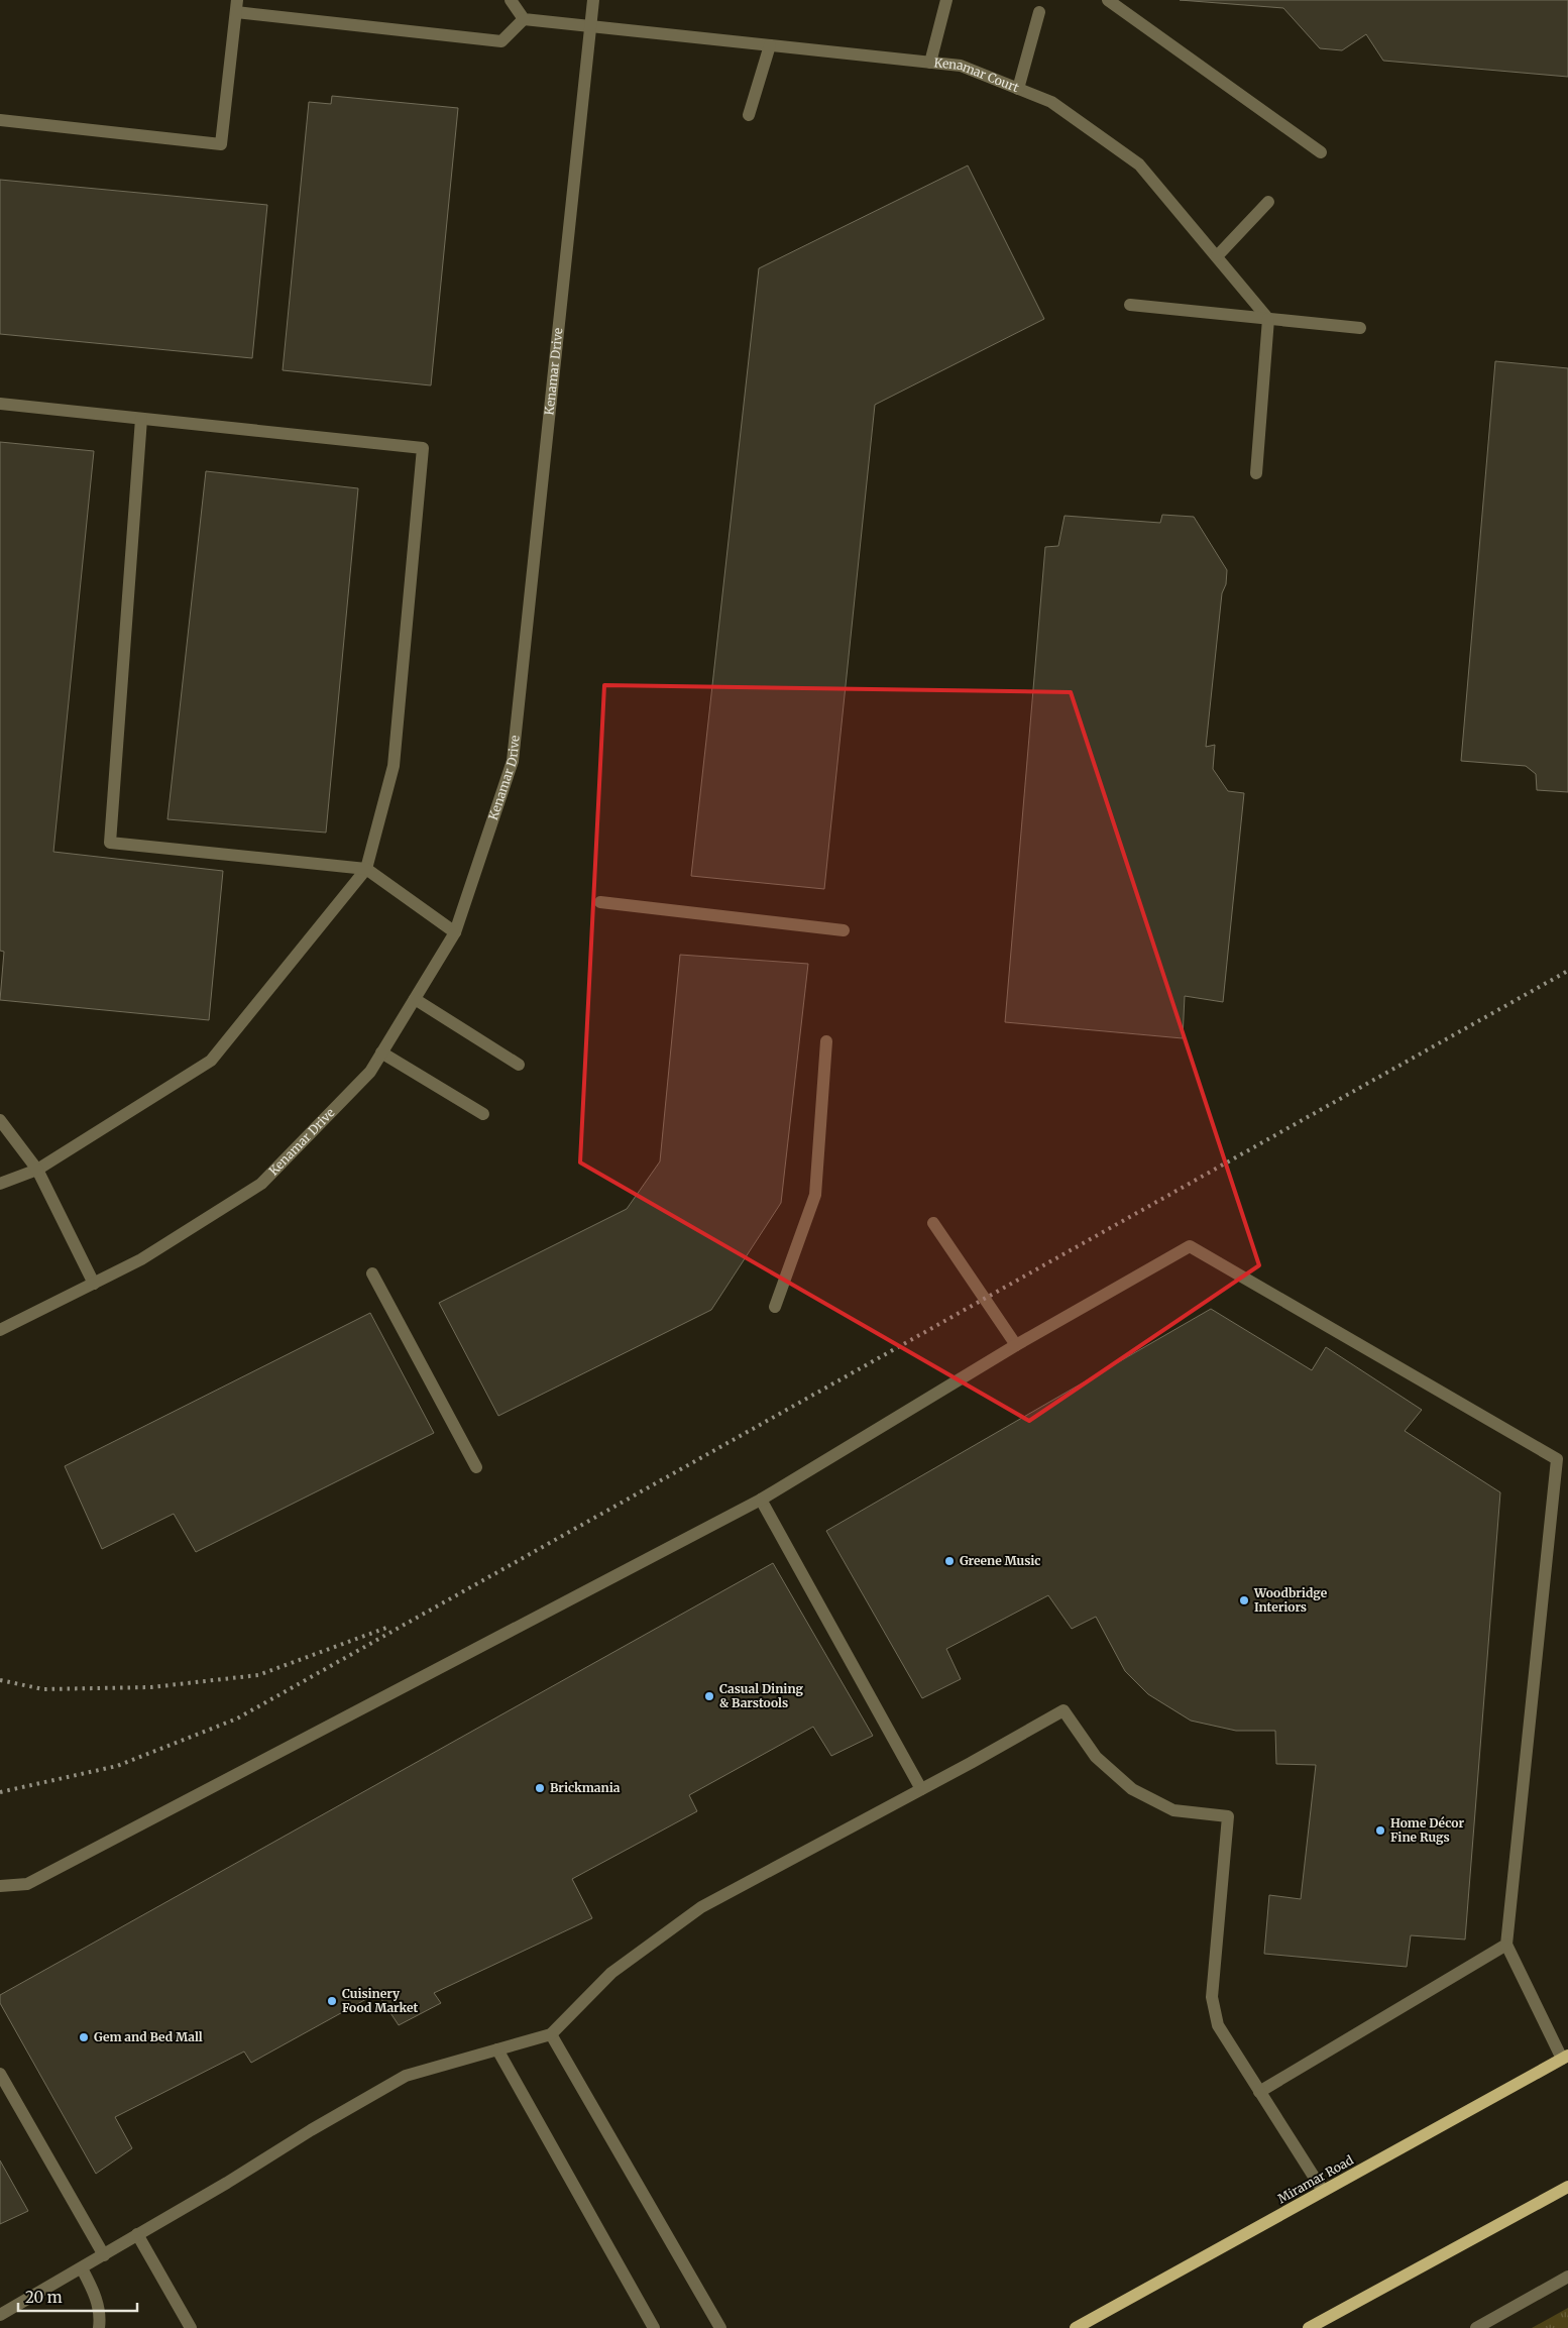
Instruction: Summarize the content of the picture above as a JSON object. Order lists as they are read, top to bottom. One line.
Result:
{"streets":{"main road":["Miramar Road"],"street":["Kenamar Court","Kenamar Drive"]},"crossings":[["Kenamar Court","Kenamar Drive"]],"places":["Greene Music","Woodbridge Interiors","Casual Dining & Barstools","Brickmania","Home Décor Fine Rugs","Cuisinery Food Market","Gem and Bed Mall"],"scale_bar":"20 m"}
